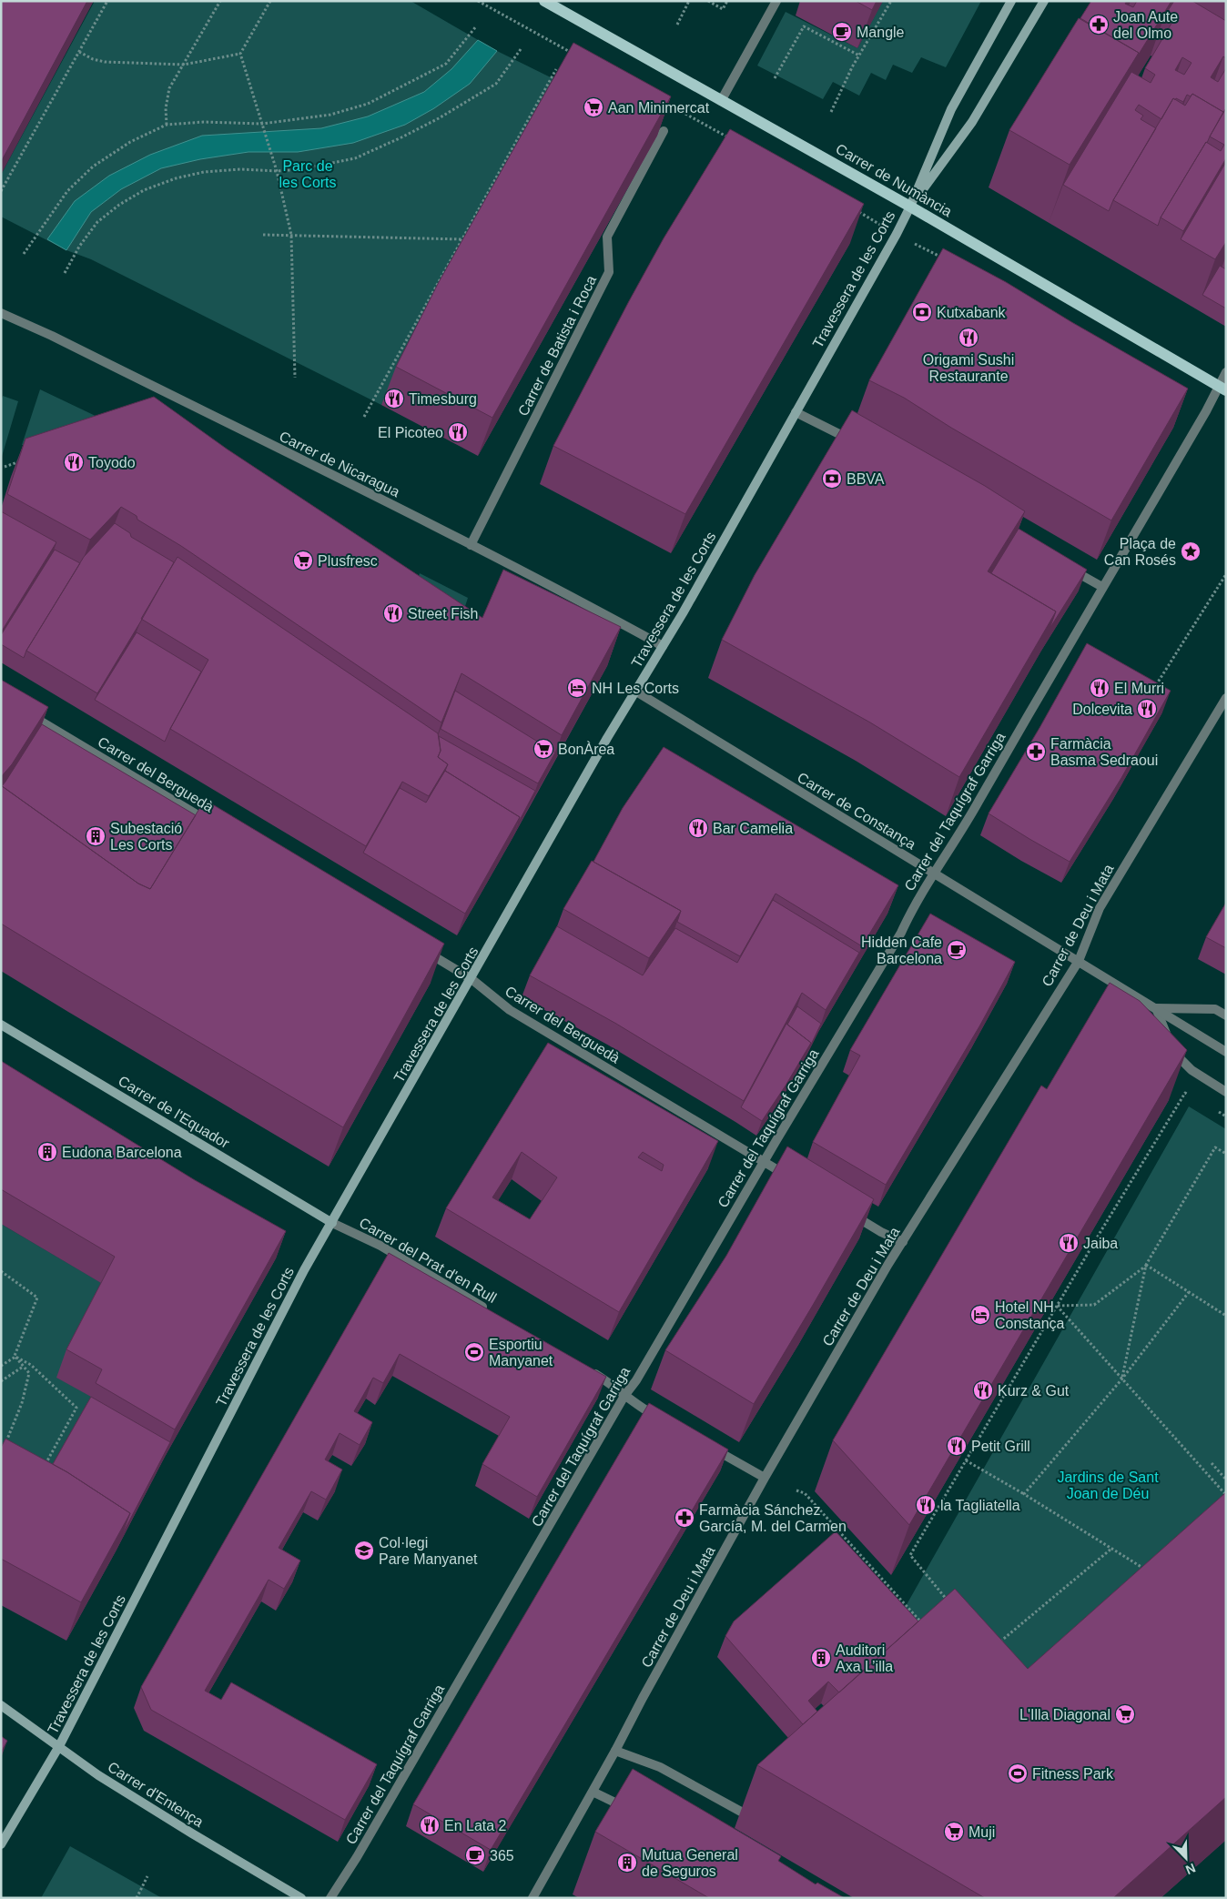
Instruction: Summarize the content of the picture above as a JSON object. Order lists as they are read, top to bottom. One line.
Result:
{"streets":{"main road":["Carrer de Numància","Travessera de les Corts","Carrer de l'Equador","Carrer d'Entença"],"street":["Carrer de Batista i Roca","Carrer de Nicaragua","Carrer del Berguedà","Carrer de Constança","Carrer del Taquígraf Garriga","Carrer de Deu i Mata","Carrer del Prat d'en Rull"]},"crossings":[["Carrer de Numància","Travessera de les Corts"],["Carrer de Numància","Carrer del Taquígraf Garriga"],["Travessera de les Corts","Carrer de Nicaragua"],["Travessera de les Corts","Carrer del Berguedà"],["Travessera de les Corts","Carrer de Constança"],["Travessera de les Corts","Carrer de l'Equador"],["Travessera de les Corts","Carrer del Prat d'en Rull"],["Travessera de les Corts","Carrer d'Entença"],["Carrer de Batista i Roca","Carrer de Nicaragua"],["Carrer del Berguedà","Carrer del Taquígraf Garriga"],["Carrer de Constança","Carrer del Taquígraf Garriga"],["Carrer de Constança","Carrer de Deu i Mata"],["Carrer de l'Equador","Carrer del Prat d'en Rull"]],"parks":["Parc de les Corts","Jardins de Sant Joan de Déu"],"places":{"pharmacy":["Joan Aute del Olmo","Farmàcia Basma Sedraoui","Farmàcia Sánchez García, M. del Carmen"],"cafe":["Mangle","Hidden Cafe Barcelona","365"],"supermarket":["Aan Minimercat","Plusfresc","BonÀrea","L'Illa Diagonal","Muji"],"bank":["Kutxabank","BBVA"],"restaurant":["Origami Sushi Restaurante","Timesburg","El Picoteo","Toyodo","Street Fish","El Murri","Dolcevita","Bar Camelia","Jaiba","Kurz & Gut","Petit Grill","la Tagliatella","En Lata 2"],"place":["Plaça de Can Rosés"],"hotel":["NH Les Corts","Hotel NH Constança"],"building":["Subestació Les Corts","Eudona Barcelona","Auditori Axa L’illa","Mutua General de Seguros"],"sports":["Esportiu Manyanet","Fitness Park"],"school or university":["Col·legi Pare Manyanet"]},"north":"bottom right"}
